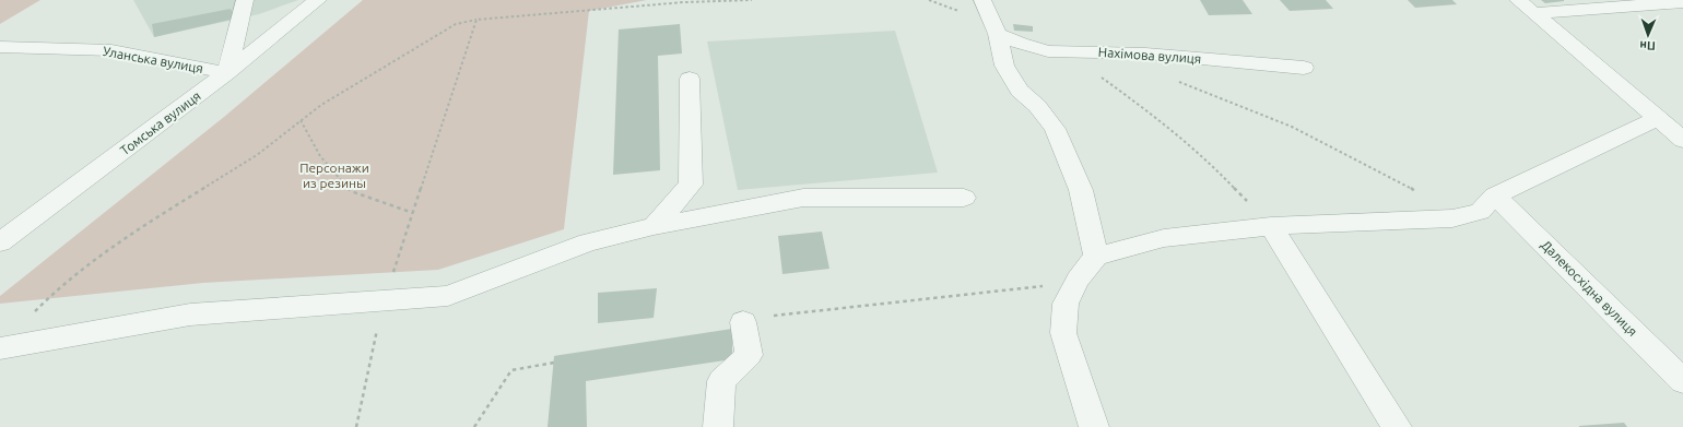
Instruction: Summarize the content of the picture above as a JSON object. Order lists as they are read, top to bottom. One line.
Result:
{"streets":{"street":["Нахімова вулиця","Уланська вулиця","Томська вулиця","Далекосхідна вулиця"]},"crossings":[["Уланська вулиця","Томська вулиця"]],"parks":["Персонажи из резины"],"north":"bottom"}
